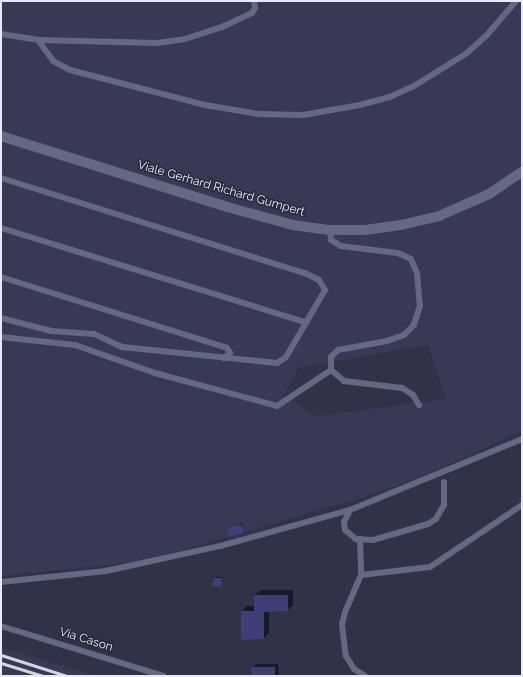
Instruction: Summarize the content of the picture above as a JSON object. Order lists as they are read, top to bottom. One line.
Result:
{"streets":{"street":["Viale Gerhard Richard Gumpert"],"lane":["Via Cason"]}}
